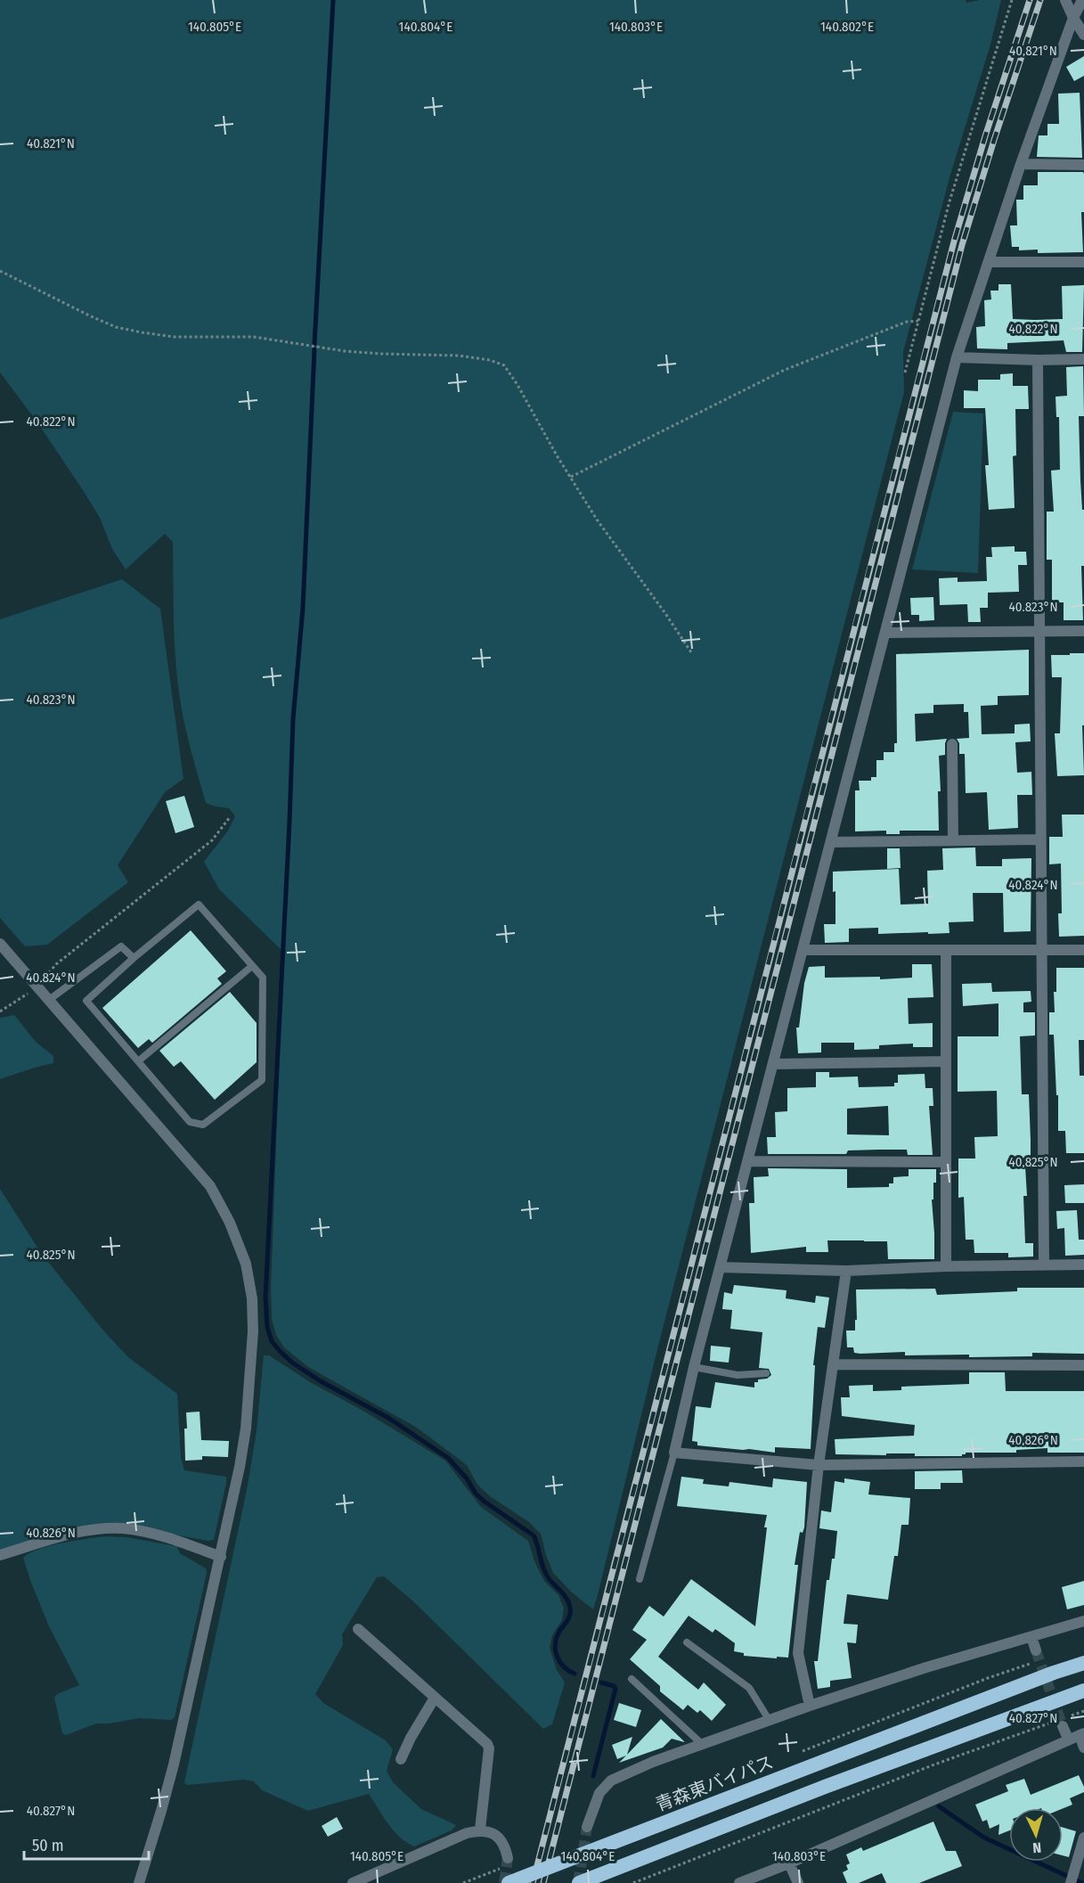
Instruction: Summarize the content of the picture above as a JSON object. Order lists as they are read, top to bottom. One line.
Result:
{"streets":{"highway":["青森東バイパス"]},"scale_bar":"50 m","north":"bottom","coordinates":["140.805°E","140.804°E","140.803°E","140.802°E","40.821°N","40.822°N","40.823°N","40.824°N","40.825°N","40.826°N","40.827°N"]}
